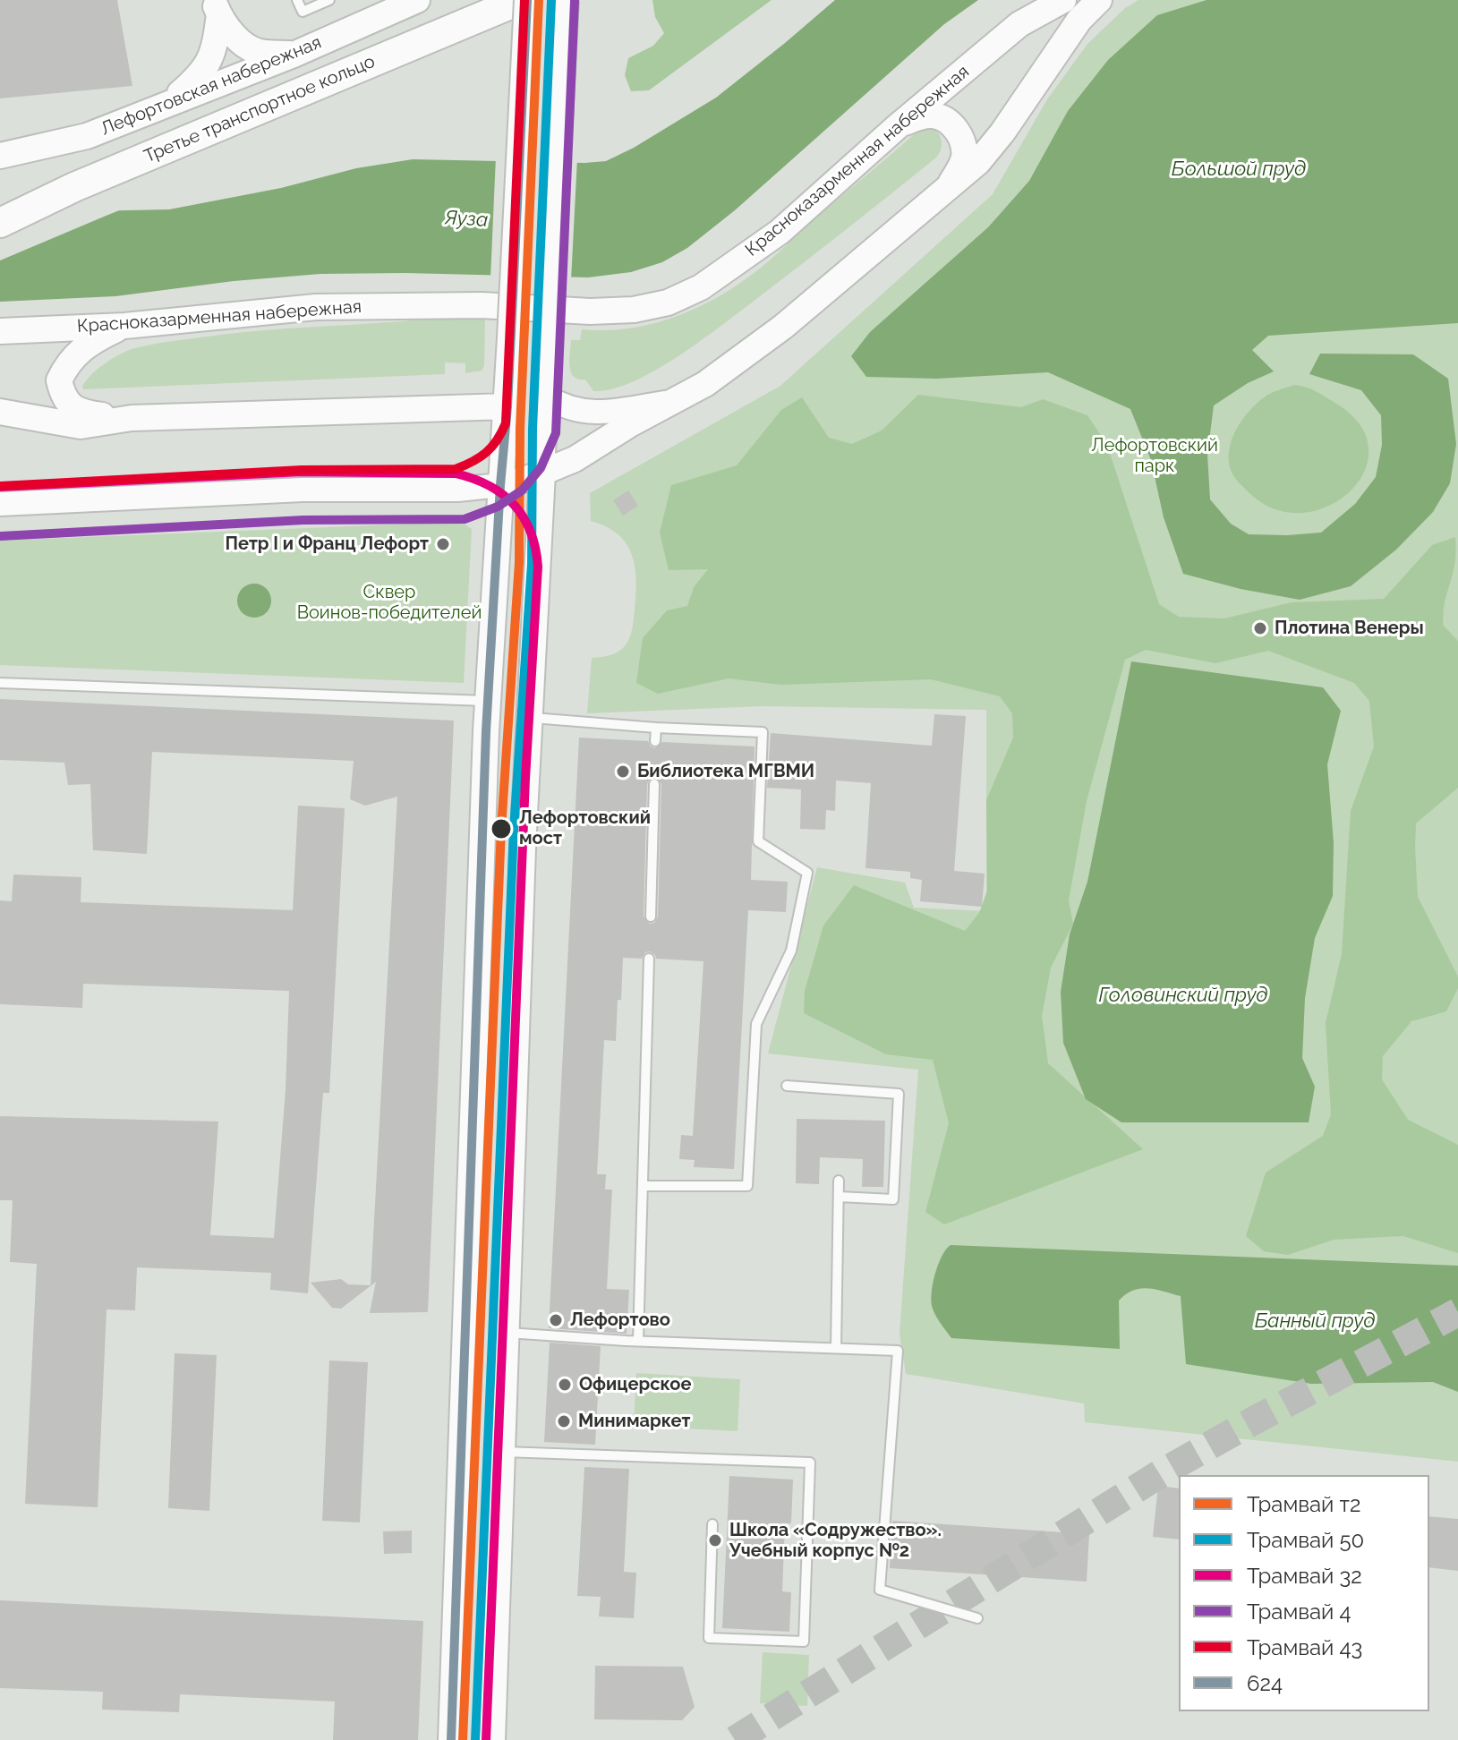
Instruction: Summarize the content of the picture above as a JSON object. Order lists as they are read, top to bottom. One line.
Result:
{"streets":{"main road":["Лефортовская набережная","Третье транспортное кольцо","Красноказарменная набережная"]},"water":["Большой пруд","Яуза","Головинский пруд","Банный пруд"],"parks":["Лефортовский парк","Сквер Воинов-победителей"],"places":["Петр I и Франц Лефорт","Плотина Венеры","Библиотека МГВМИ","Лефортовский мост","Лефортово","Офицерское","Минимаркет","Школа «Содружество». Учебный корпус №2"],"lines":["tram line т2","tram line 43","transit line 624","tram line 50","tram line 4","tram line 32"],"legend":["Трамвай т2","Трамвай 50","Трамвай 32","Трамвай 4","Трамвай 43","624"]}
